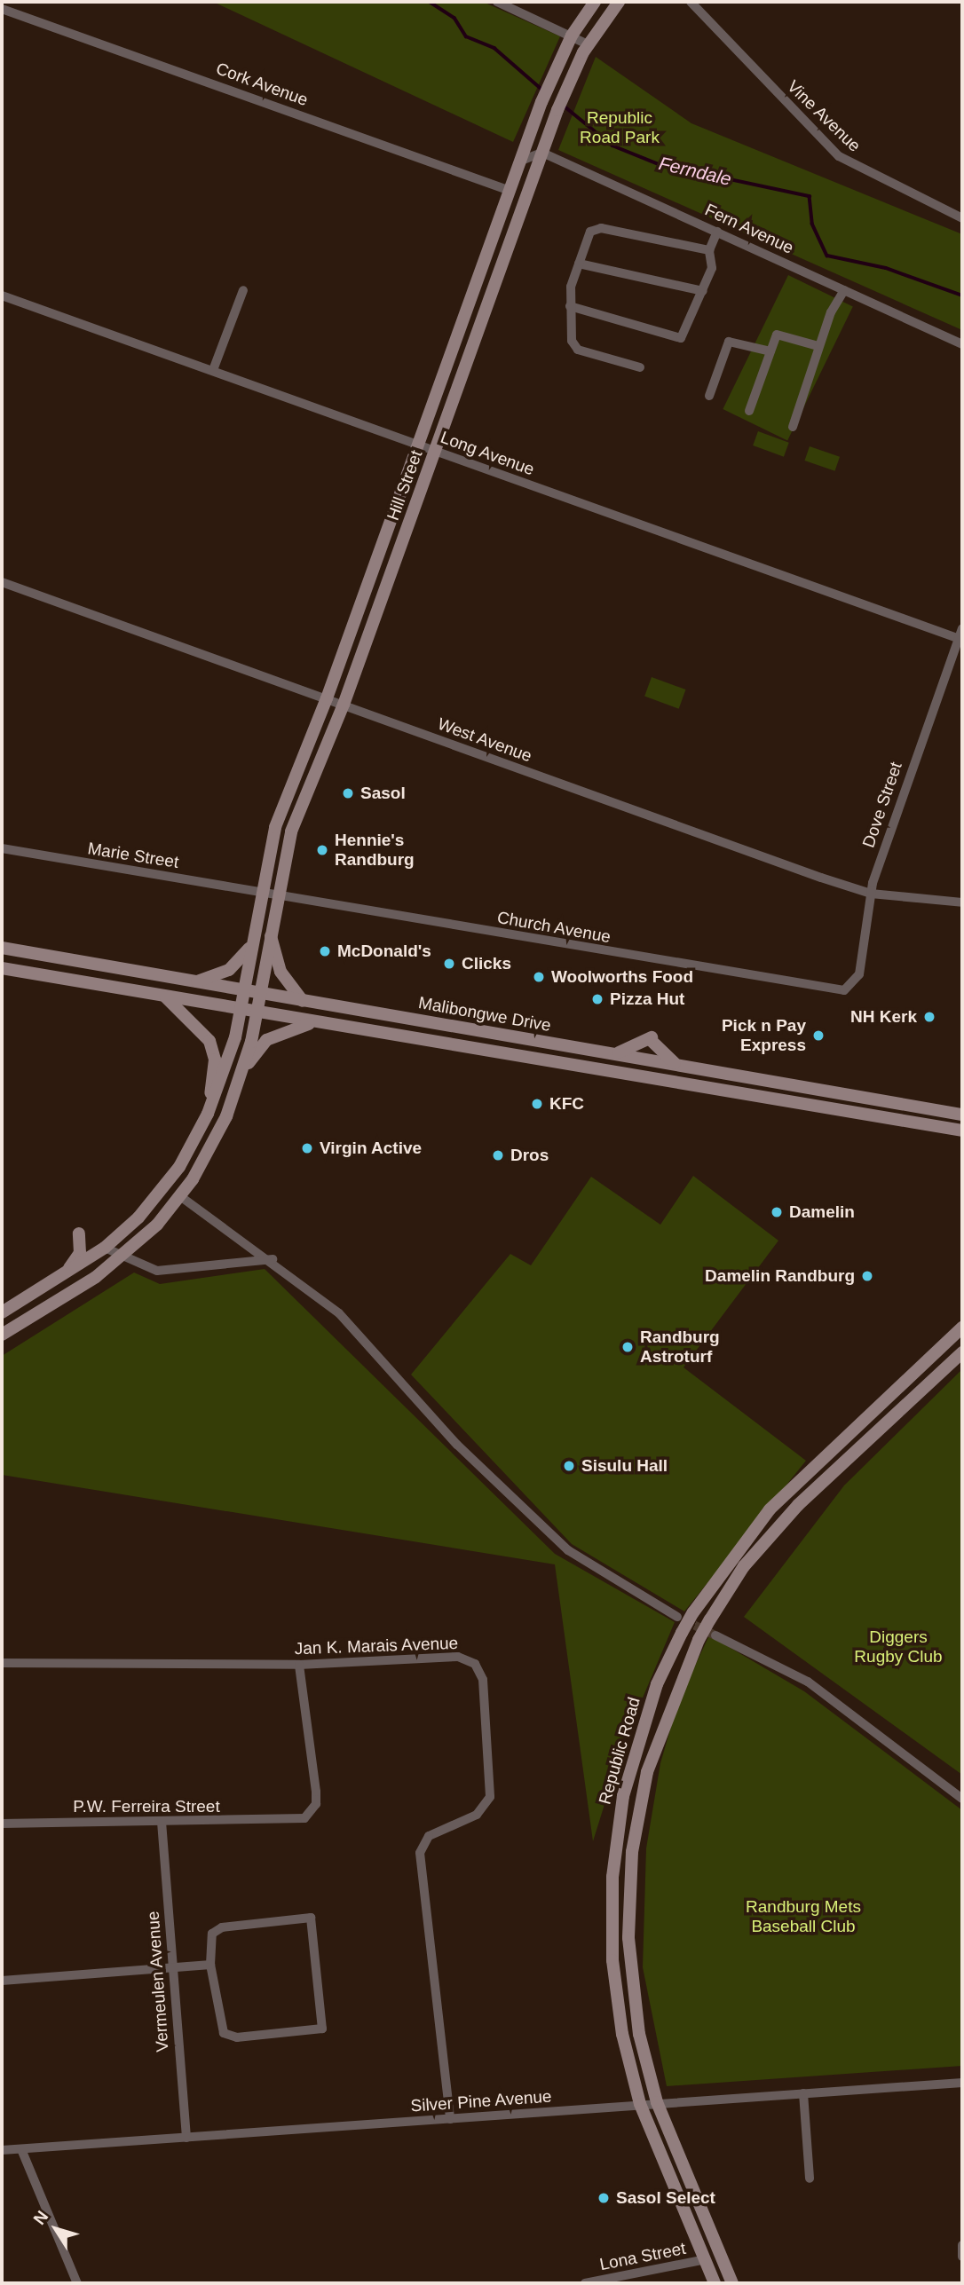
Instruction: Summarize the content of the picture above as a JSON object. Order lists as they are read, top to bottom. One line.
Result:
{"streets":{"main road":["Hill Street","Malibongwe Drive","Republic Road"],"street":["Cork Avenue","Vine Avenue","Fern Avenue","Long Avenue","West Avenue","Dove Street","Marie Street","Church Avenue","Jan K. Marais Avenue","P.W. Ferreira Street","Vermeulen Avenue","Silver Pine Avenue","Lona Street"]},"crossings":[["Cork Avenue","Hill Street"],["Fern Avenue","Hill Street"],["Long Avenue","Hill Street"],["Long Avenue","Dove Street"],["Hill Street","West Avenue"],["Hill Street","Marie Street"],["Hill Street","Church Avenue"],["Hill Street","Malibongwe Drive"],["West Avenue","Dove Street"],["Dove Street","Church Avenue"],["Marie Street","Church Avenue"],["Jan K. Marais Avenue","P.W. Ferreira Street"],["Jan K. Marais Avenue","Silver Pine Avenue"],["Republic Road","Silver Pine Avenue"],["Republic Road","Lona Street"],["P.W. Ferreira Street","Vermeulen Avenue"],["Vermeulen Avenue","Silver Pine Avenue"]],"water":["Ferndale"],"parks":["Republic Road Park","Diggers Rugby Club","Randburg Mets Baseball Club"],"places":["Sasol","Hennie's Randburg","McDonald's","Clicks","Woolworths Food","Pizza Hut","NH Kerk","Pick n Pay Express","KFC","Virgin Active","Dros","Damelin","Damelin Randburg","Randburg Astroturf","Sisulu Hall","Sasol Select"],"north":"top left"}
